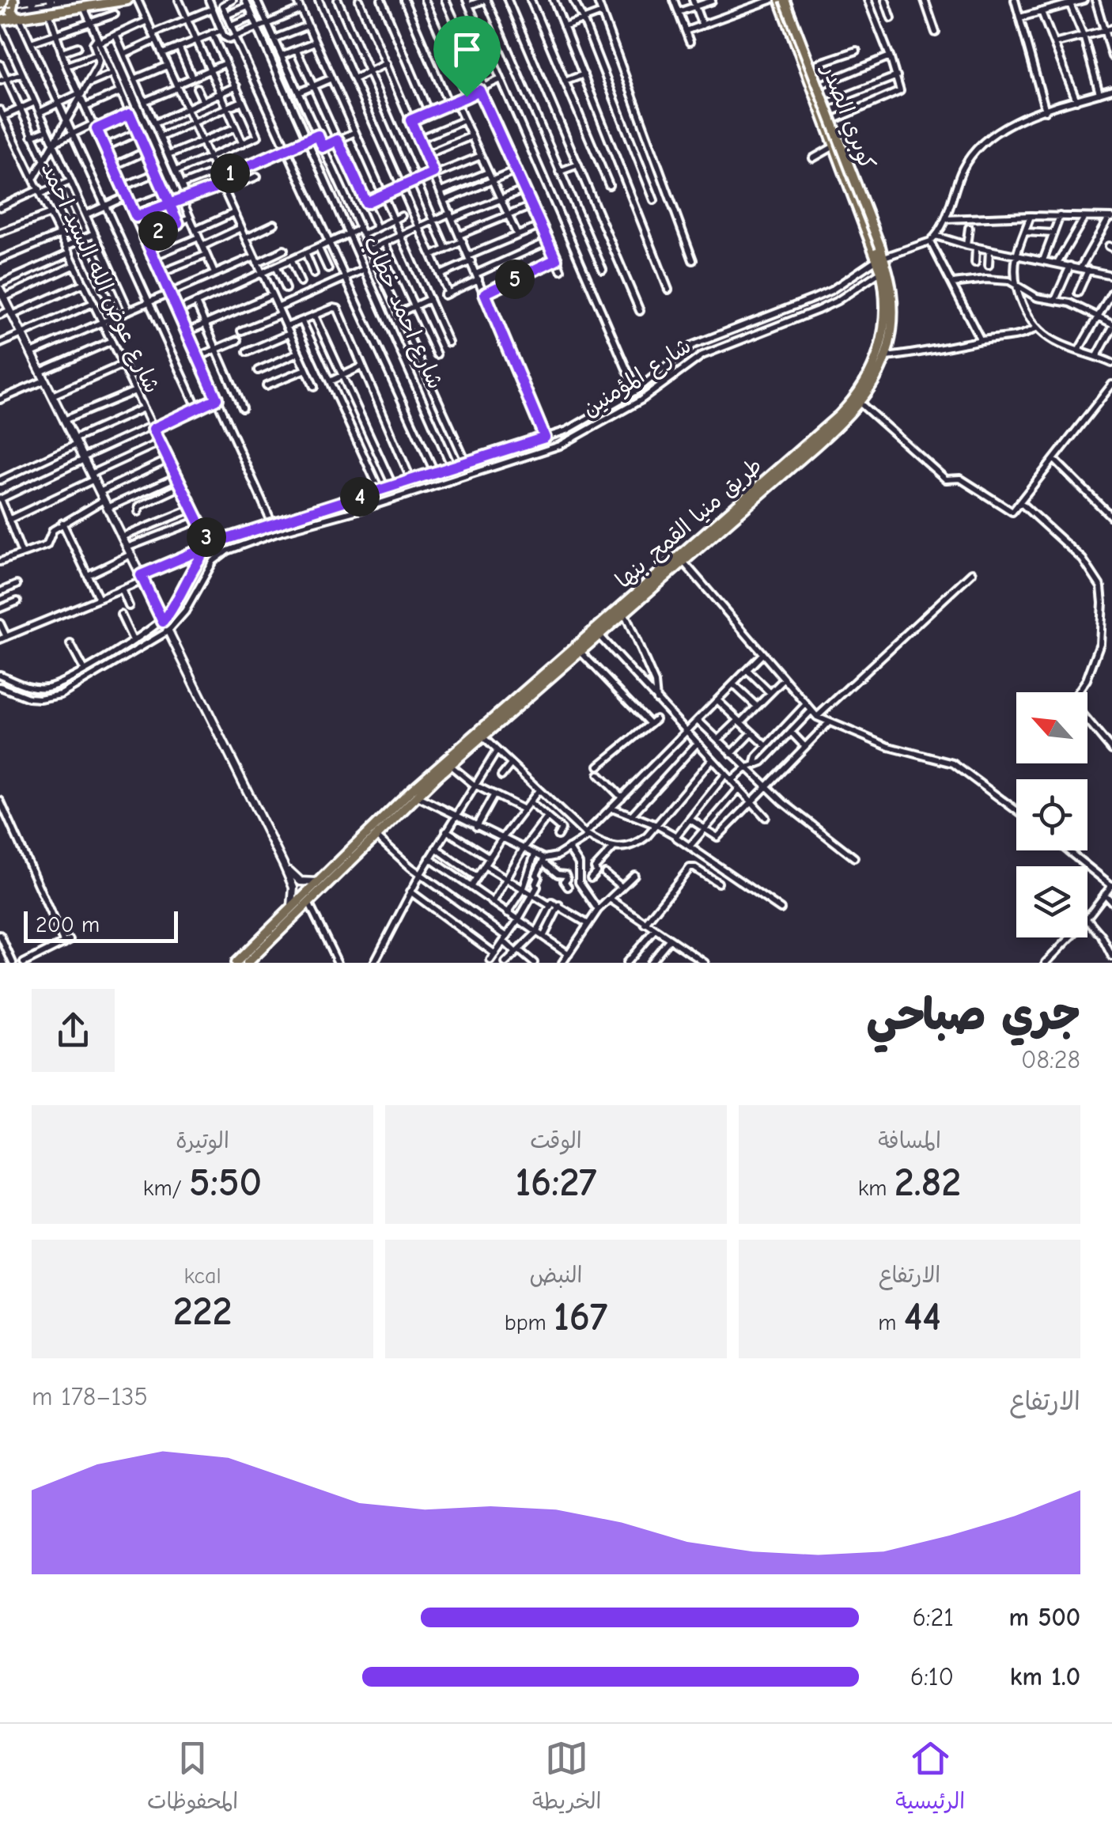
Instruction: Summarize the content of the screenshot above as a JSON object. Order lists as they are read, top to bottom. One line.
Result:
{"streets":{"main road":["كوبري الصدر","طريق منيا القمح, بنها"],"street":["شارع عوض الله السيد احمد","شارع احمد خطاب","شارع المؤمنين"]},"crossings":[["كوبري الصدر","طريق منيا القمح, بنها"],["شارع عوض الله السيد احمد","شارع المؤمنين"],["شارع احمد خطاب","شارع المؤمنين"],["شارع المؤمنين","طريق منيا القمح, بنها"]],"scale_bar":"200 m","north":"top left","page":{"pins":["1","2","5","4","3"],"scale":"200 m","heading":["جري صباحي","08:28"],"stats":[["المسافة","2.82 km"],["الوقت","16:27"],["الوتيرة","5:50 /km"],["الارتفاع","44 m"],["النبض","167 bpm"],["kcal","222"]],"chart":["الارتفاع","135–178 m"],"list":[{"name":"500 m","note":"6:21"},{"name":"1.0 km","note":"6:10"}],"tabs":["الرئيسية","الخريطة","المحفوظات"]}}
